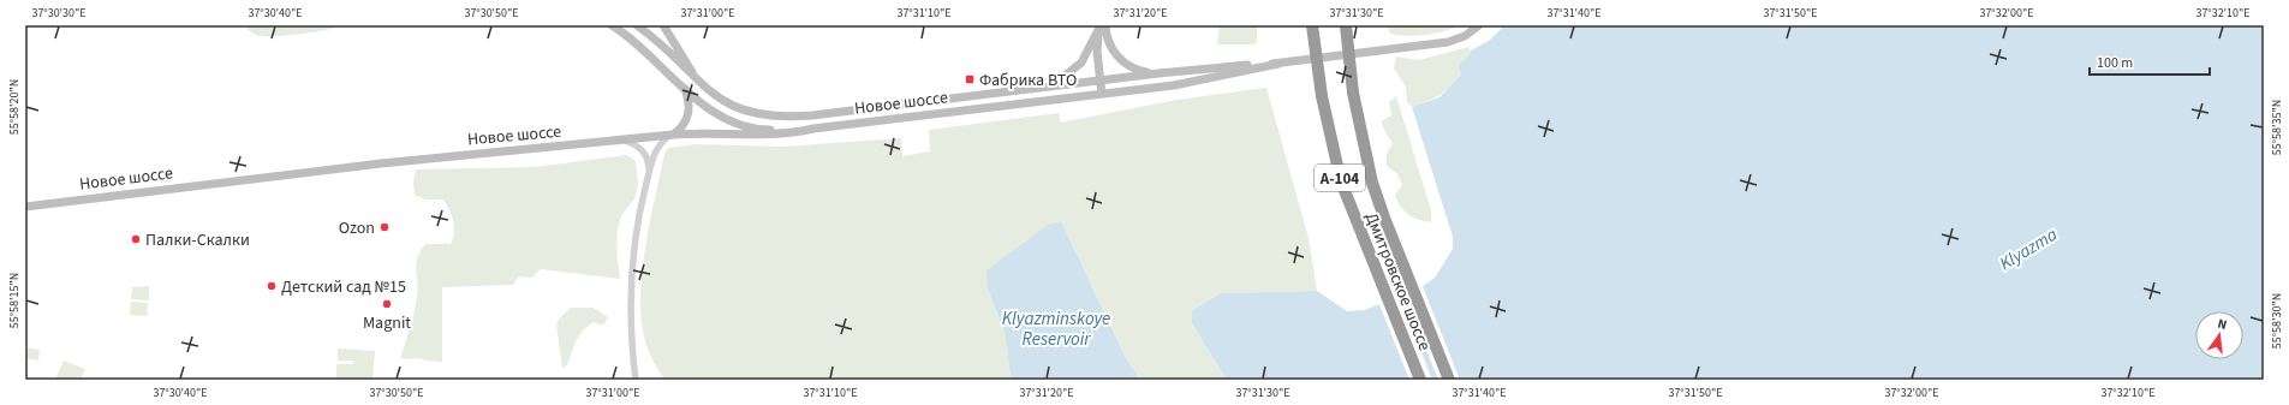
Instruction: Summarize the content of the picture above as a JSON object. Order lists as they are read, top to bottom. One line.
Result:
{"streets":{"highway":["А-104","Дмитровское шоссе"],"main road":["Новое шоссе"]},"water":["Klyazma","Klyazminskoye Reservoir"],"places":{"transit":["Фабрика ВТО"],"other":["Ozon","Палки-Скалки","Детский сад №15","Magnit"]},"scale_bar":"100 m","north":"top","coordinates":["37°30'30\"E","37°30'40\"E","37°30'50\"E","37°31'00\"E","37°31'10\"E","37°31'20\"E","37°31'30\"E","37°31'40\"E","37°31'50\"E","37°32'00\"E","37°32'10\"E","55°58'20\"N","55°58'35\"N","55°58'15\"N","55°58'30\"N"]}
